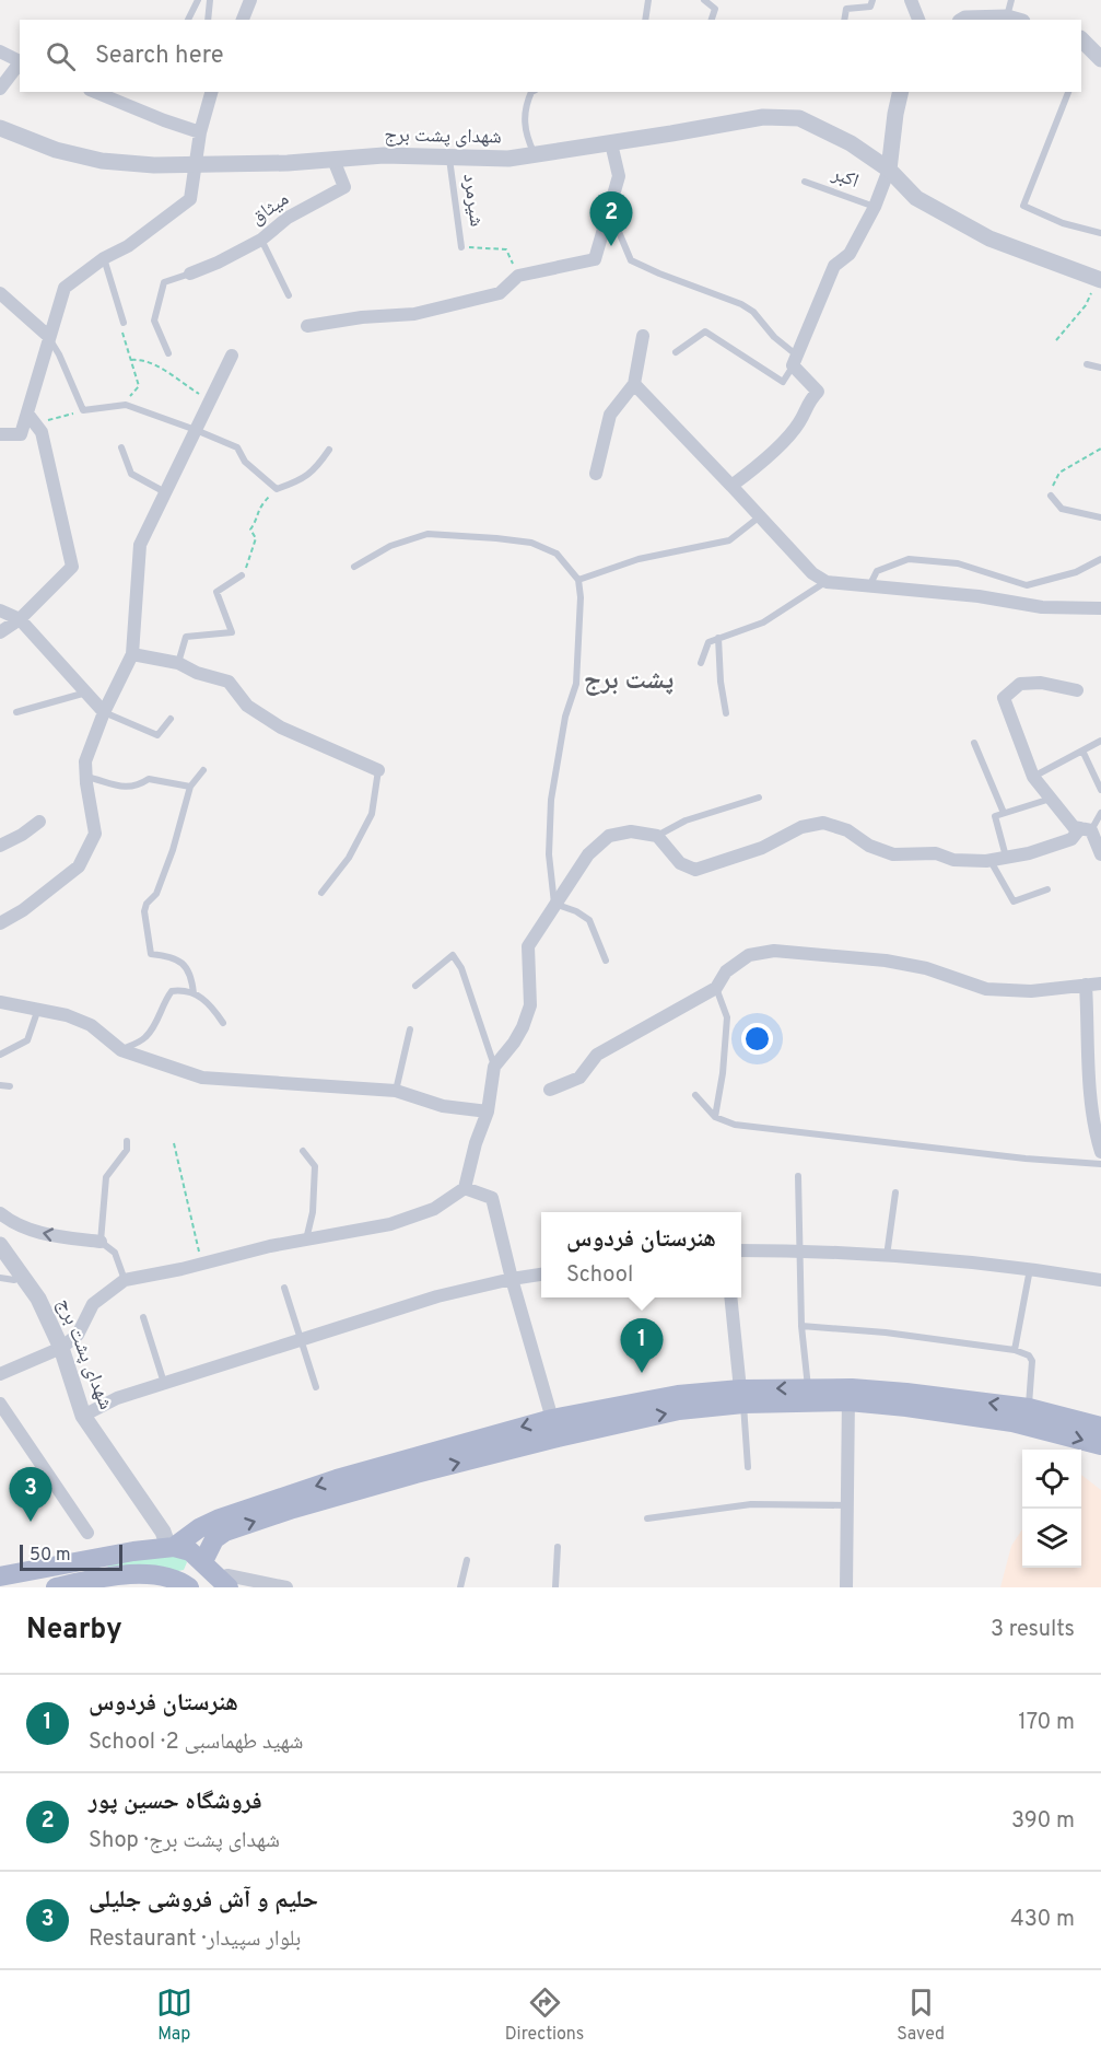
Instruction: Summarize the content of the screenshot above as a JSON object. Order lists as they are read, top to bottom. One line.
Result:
{"streets":{"street":["شهدای پشت برج","میثاق"],"lane":["اکبر","شیرمرد"]},"crossings":[["شهدای پشت برج","شیرمرد"],["شهدای پشت برج","میثاق"]],"districts":["پشت برج"],"scale_bar":"50 m","page":{"search":"Search here","pins":["2","1","3"],"popup":["هنرستان فردوس","School"],"scale":"50 m","heading":["Nearby","3 results"],"list":[{"mark":"1","name":"هنرستان فردوس","note":"School · شهید طهماسبی 2","value":"170 m"},{"mark":"2","name":"فروشگاه حسین پور","note":"Shop · شهدای پشت برج","value":"390 m"},{"mark":"3","name":"حلیم و آش فروشی جلیلی","note":"Restaurant · بلوار سپیدار","value":"430 m"}],"nav":["Map","Directions","Saved"]}}
